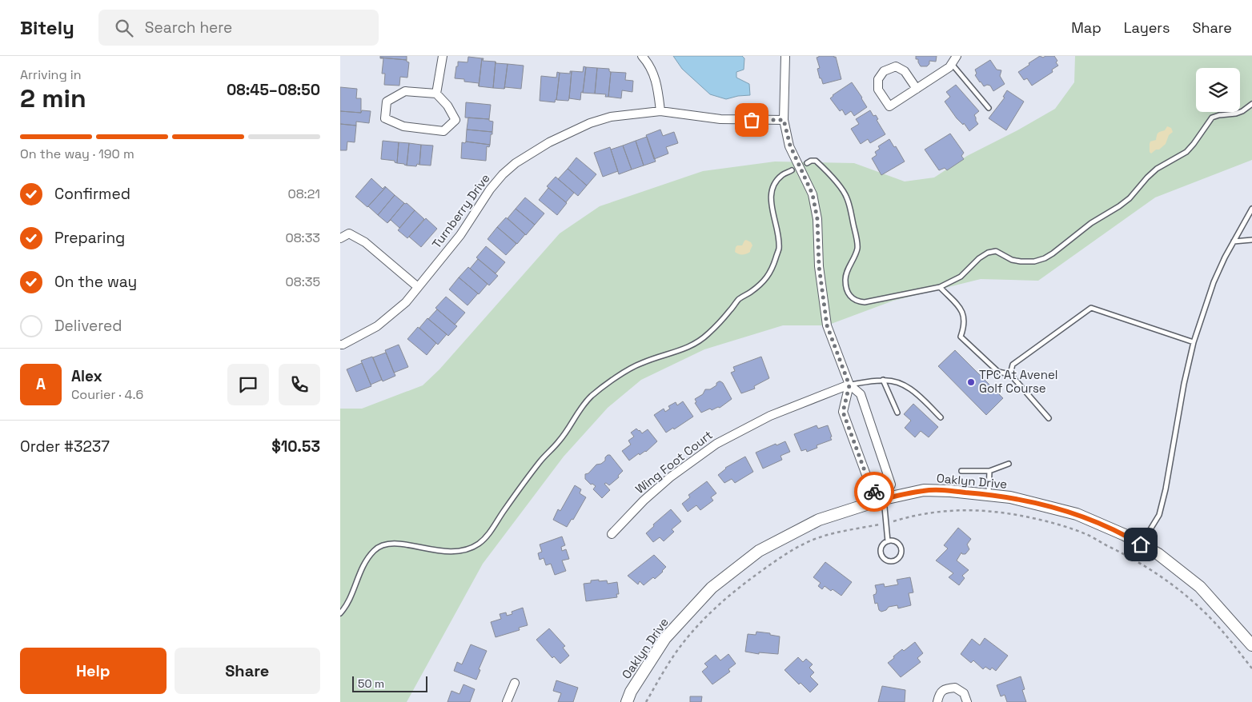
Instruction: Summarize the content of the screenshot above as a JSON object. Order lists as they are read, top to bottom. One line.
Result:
{"streets":{"street":["Turnberry Drive","Wing Foot Court","Oaklyn Drive"]},"places":["TPC At Avenel Golf Course"],"scale_bar":"50 m","page":{"header":"Bitely","search":"Search here","nav":["Map","Layers","Share"],"heading":["2 min","Arriving in","08:45–08:50"],"panel":["Alex","Courier · 4.6","Order #3237","$10.53"],"bar":"On the way · 190 m","list":[["Confirmed","08:21"],["Preparing","08:33"],["On the way","08:35"],"Delivered"],"round":"A","buttons":["Help","Share"],"scale":"50 m"}}
